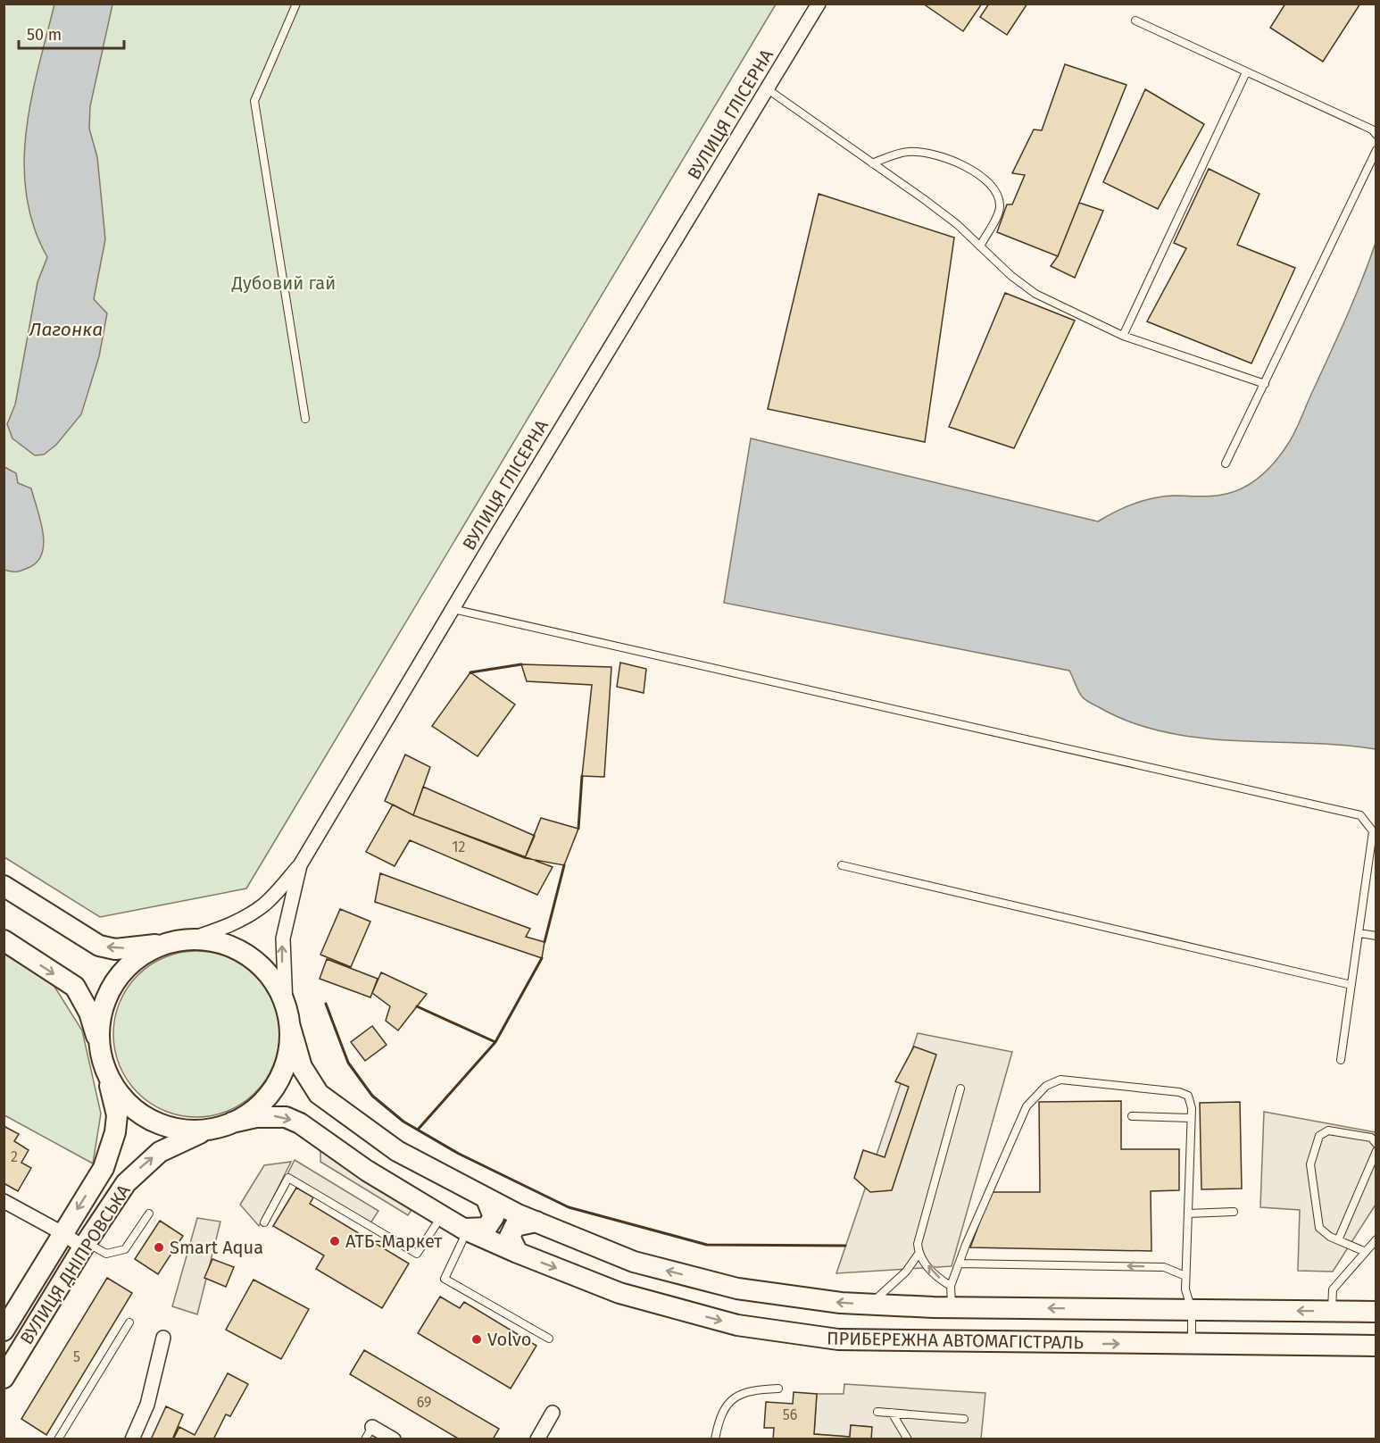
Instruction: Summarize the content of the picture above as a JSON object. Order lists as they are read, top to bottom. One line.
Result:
{"streets":{"main road":["ВУЛИЦЯ ДНІПРОВСЬКА","ПРИБЕРЕЖНА АВТОМАГІСТРАЛЬ"],"street":["ВУЛИЦЯ ГЛІСЕРНА"]},"crossings":[["ВУЛИЦЯ ГЛІСЕРНА","ВУЛИЦЯ ДНІПРОВСЬКА"],["ВУЛИЦЯ ГЛІСЕРНА","ПРИБЕРЕЖНА АВТОМАГІСТРАЛЬ"],["ВУЛИЦЯ ДНІПРОВСЬКА","ПРИБЕРЕЖНА АВТОМАГІСТРАЛЬ"]],"water":["Лагонка"],"parks":["Дубовий гай"],"places":["АТБ-Маркет","Smart Aqua","Volvo"],"house_numbers":["12","2","5","69","56"],"scale_bar":"50 m"}
